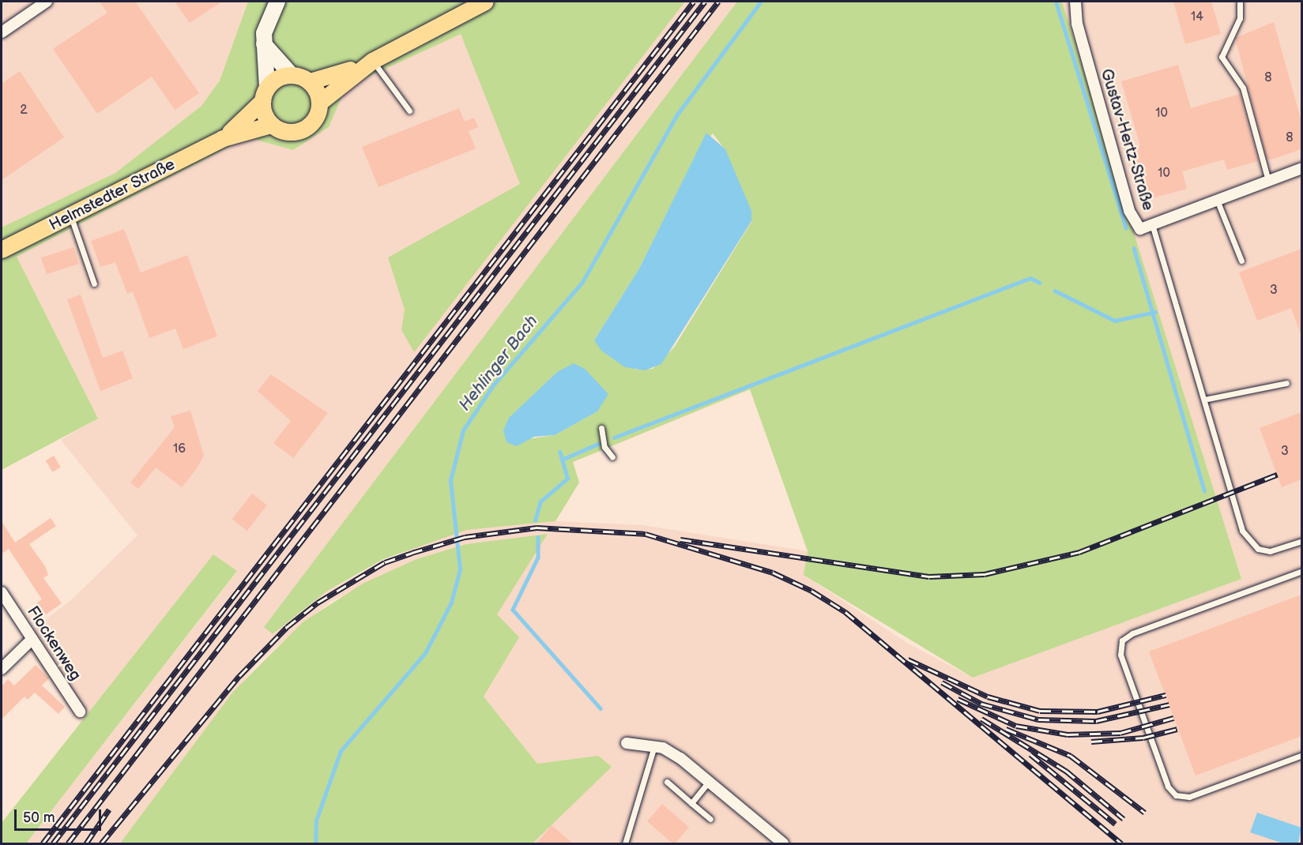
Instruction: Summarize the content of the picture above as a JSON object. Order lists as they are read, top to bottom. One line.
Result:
{"streets":{"main road":["Helmstedter Straße"],"street":["Gustav-Hertz-Straße","Flockenweg"]},"water":["Hehlinger Bach"],"house_numbers":["14","8","2","10","8","10","3","16","3"],"scale_bar":"50 m"}
